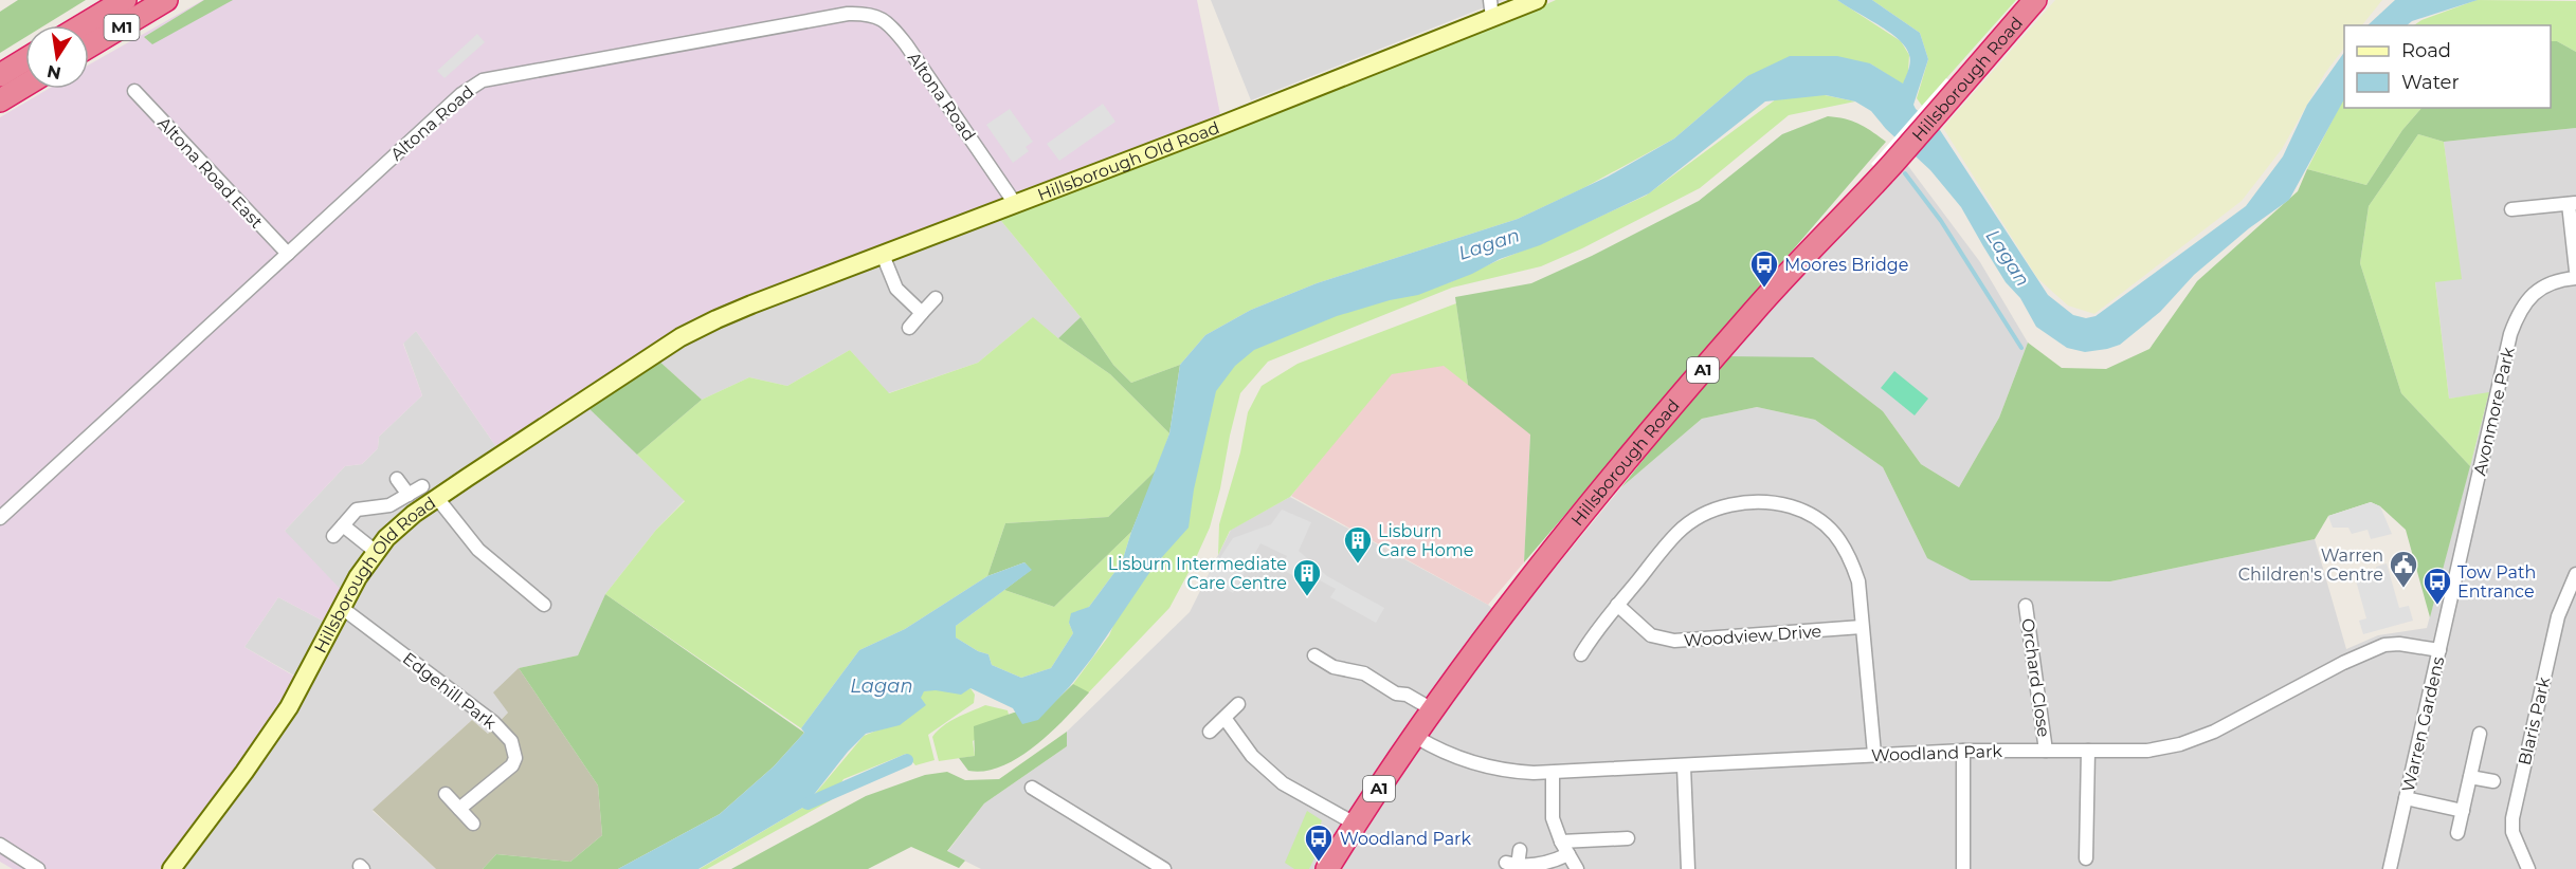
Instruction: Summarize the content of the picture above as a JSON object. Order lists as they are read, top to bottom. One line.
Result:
{"streets":{"highway":["M1","Hillsborough Road","A1"],"street":["Altona Road","Hillsborough Old Road","Altona Road East","Avonmore Park","Woodview Drive","Orchard Close","Edgehill Park","Blaris Park","Warren Gardens","Woodland Park"]},"crossings":[["Hillsborough Road","Woodland Park"],["Altona Road","Hillsborough Old Road"],["Altona Road","Altona Road East"],["Hillsborough Old Road","Edgehill Park"],["Avonmore Park","Warren Gardens"],["Orchard Close","Woodland Park"],["Warren Gardens","Woodland Park"]],"water":["Lagan"],"places":{"bus stop":["Moores Bridge","Tow Path Entrance","Woodland Park"],"building":["Lisburn Care Home","Lisburn Intermediate Care Centre"],"public building":["Warren Children's Centre"]},"legend":["Road","Water"],"north":"bottom"}
